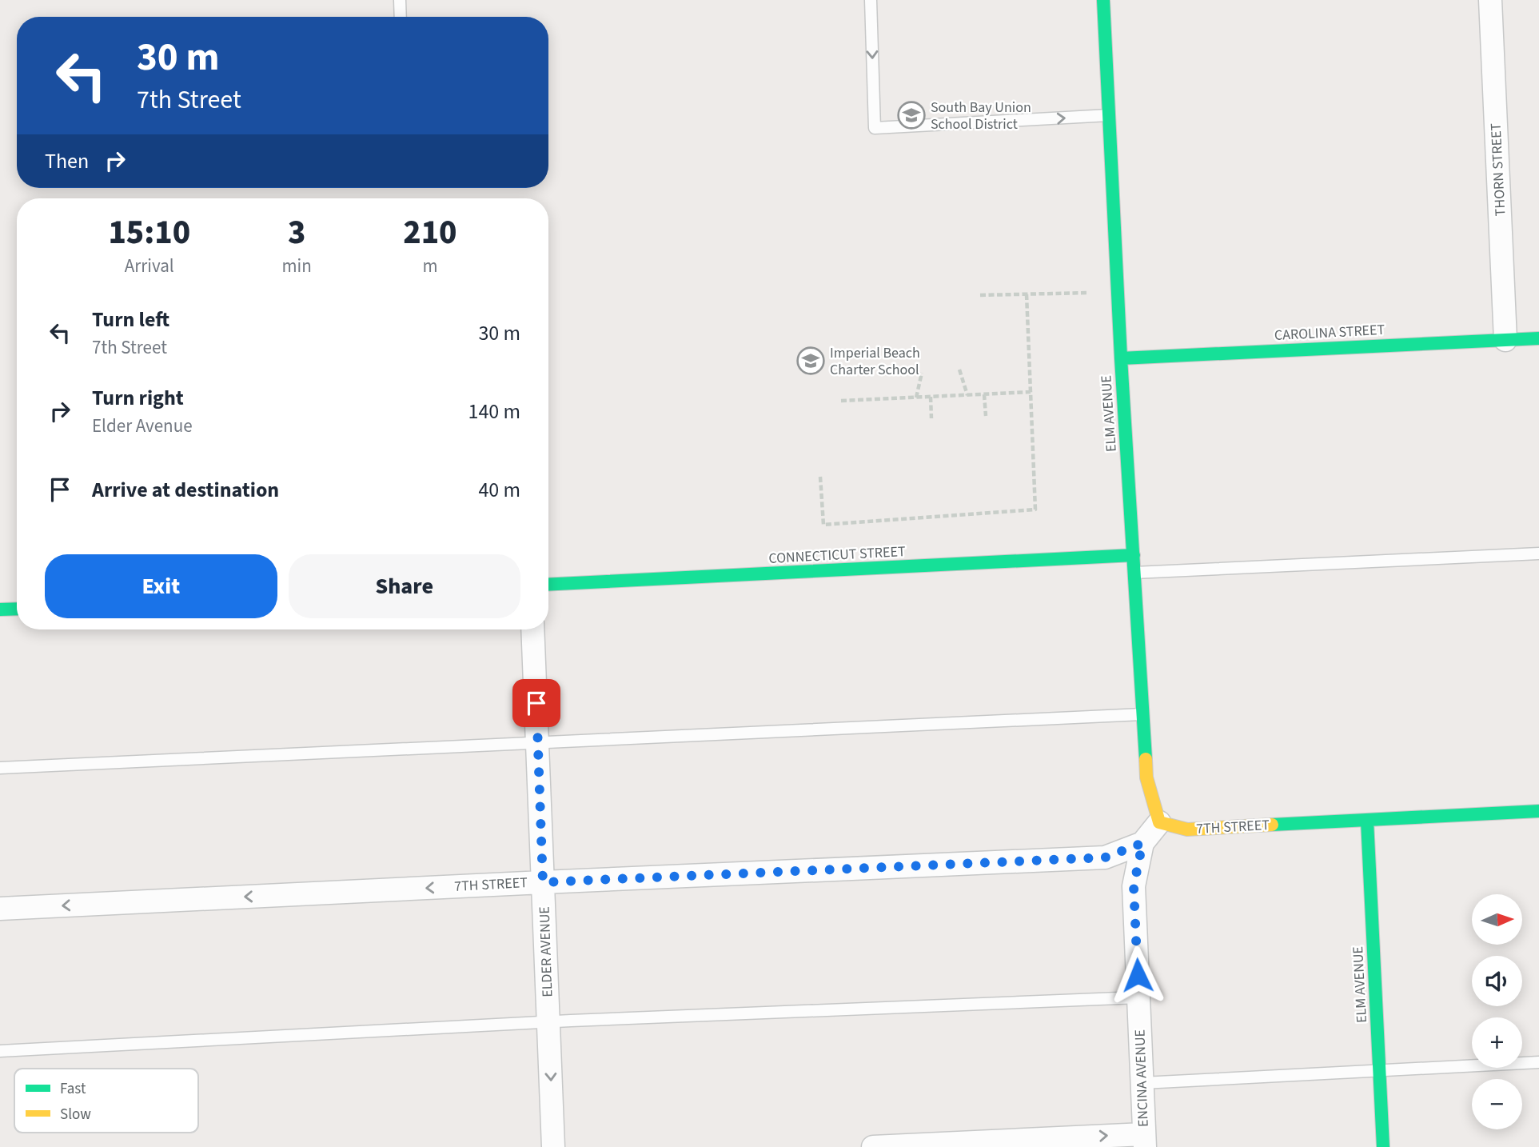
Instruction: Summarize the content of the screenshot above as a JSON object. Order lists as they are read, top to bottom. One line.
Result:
{"streets":{"street":["THORN STREET","CAROLINA STREET","ELM AVENUE","CONNECTICUT STREET","7TH STREET","ELDER AVENUE","ENCINA AVENUE"]},"crossings":[["THORN STREET","CAROLINA STREET"],["CAROLINA STREET","ELM AVENUE"],["ELM AVENUE","CONNECTICUT STREET"],["ELM AVENUE","7TH STREET"],["7TH STREET","ELDER AVENUE"],["7TH STREET","ENCINA AVENUE"]],"one_way":["7TH STREET"],"places":{"school or university":["South Bay Union School District","Imperial Beach Charter School"]},"legend":["Fast","Slow"],"north":"right","page":{"turn":["30 m","7th Street"],"then":"Then","eta":["15:10","Arrival","3","min","210","m"],"list":[{"name":"Turn left","note":"7th Street","value":"30 m"},{"name":"Turn right","note":"Elder Avenue","value":"140 m"},{"name":"Arrive at destination","value":"40 m"}],"buttons":["Exit","Share"],"map_buttons":["+","−"]}}
